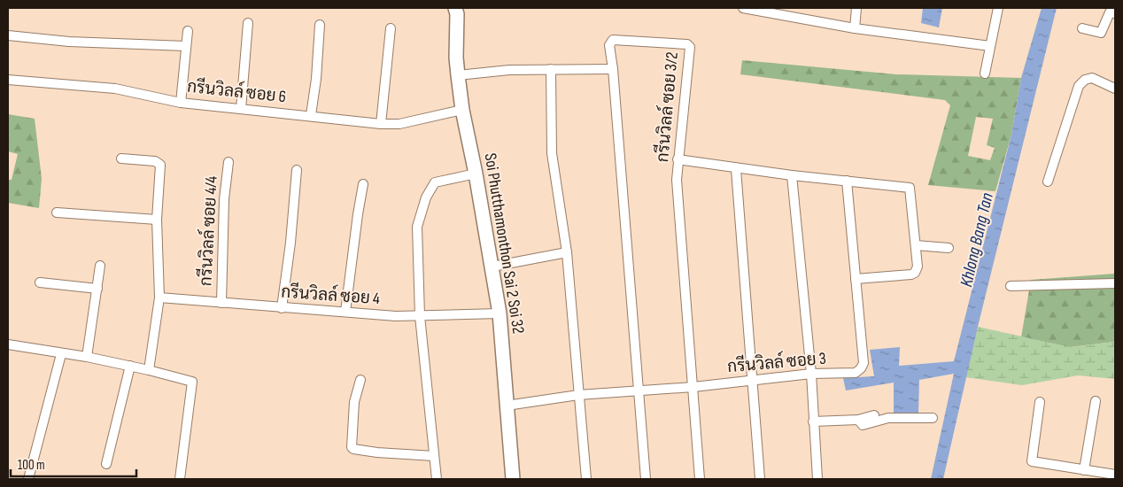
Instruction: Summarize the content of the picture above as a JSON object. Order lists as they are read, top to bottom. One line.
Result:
{"streets":{"street":["กรีนวิลล์ ซอย 6","กรีนวิลล์ ซอย 3/2","กรีนวิลล์ ซอย 4/4","Soi Phutthamonthon Sai 2 Soi 32","กรีนวิลล์ ซอย 4","กรีนวิลล์ ซอย 3"]},"crossings":[["กรีนวิลล์ ซอย 6","Soi Phutthamonthon Sai 2 Soi 32"],["กรีนวิลล์ ซอย 3/2","กรีนวิลล์ ซอย 3"],["กรีนวิลล์ ซอย 4/4","กรีนวิลล์ ซอย 4"],["Soi Phutthamonthon Sai 2 Soi 32","กรีนวิลล์ ซอย 4"],["Soi Phutthamonthon Sai 2 Soi 32","กรีนวิลล์ ซอย 3"]],"water":["Khlong Bang Tan"],"scale_bar":"100 m"}
